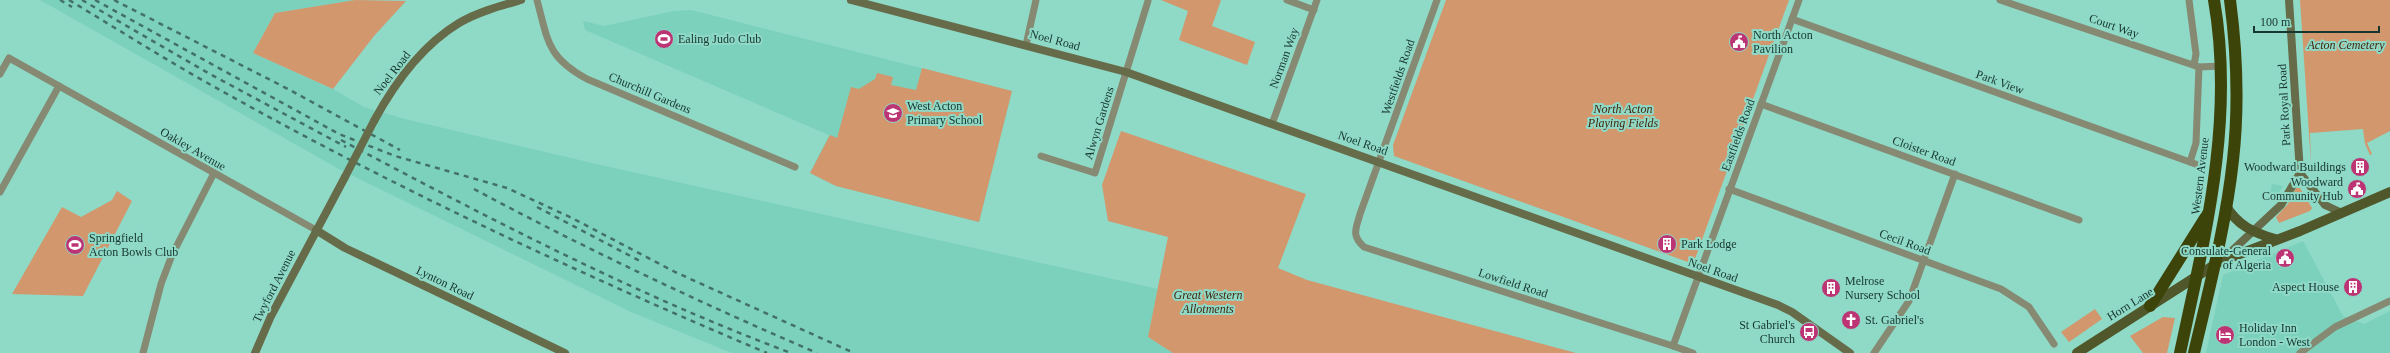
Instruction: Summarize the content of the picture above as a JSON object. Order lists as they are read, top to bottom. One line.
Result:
{"streets":{"highway":["Western Avenue"],"main road":["Horn Lane"],"street":["Court Way","Noel Road","Norman Way","Westfields Road","Park View","Churchill Gardens","Park Royal Road","Alwyn Gardens","Eastfields Road","Oakley Avenue","Cloister Road","Cecil Road","Lynton Road","Lowfield Road","Twyford Avenue"]},"crossings":[["Court Way","Western Avenue"],["Noel Road","Norman Way"],["Noel Road","Westfields Road"],["Noel Road","Alwyn Gardens"],["Noel Road","Eastfields Road"],["Noel Road","Oakley Avenue"],["Noel Road","Lynton Road"],["Noel Road","Lowfield Road"],["Noel Road","Twyford Avenue"],["Westfields Road","Lowfield Road"],["Park View","Eastfields Road"],["Eastfields Road","Cloister Road"],["Eastfields Road","Cecil Road"],["Oakley Avenue","Lynton Road"],["Oakley Avenue","Twyford Avenue"],["Western Avenue","Horn Lane"],["Lynton Road","Twyford Avenue"]],"parks":["Acton Cemetery","North Acton Playing Fields","Great Western Allotments"],"places":{"sports":["Ealing Judo Club","Springfield Acton Bowls Club"],"public building":["North Acton Pavilion","Woodward Community Hub","Consulate-General of Algeria"],"school or university":["West Acton Primary School"],"building":["Woodward Buildings","Park Lodge","Aspect House","Melrose Nursery School"],"church":["St. Gabriel's"],"bus stop":["St Gabriel's Church"],"hotel":["Holiday Inn London - West"]},"scale_bar":"100 m"}
